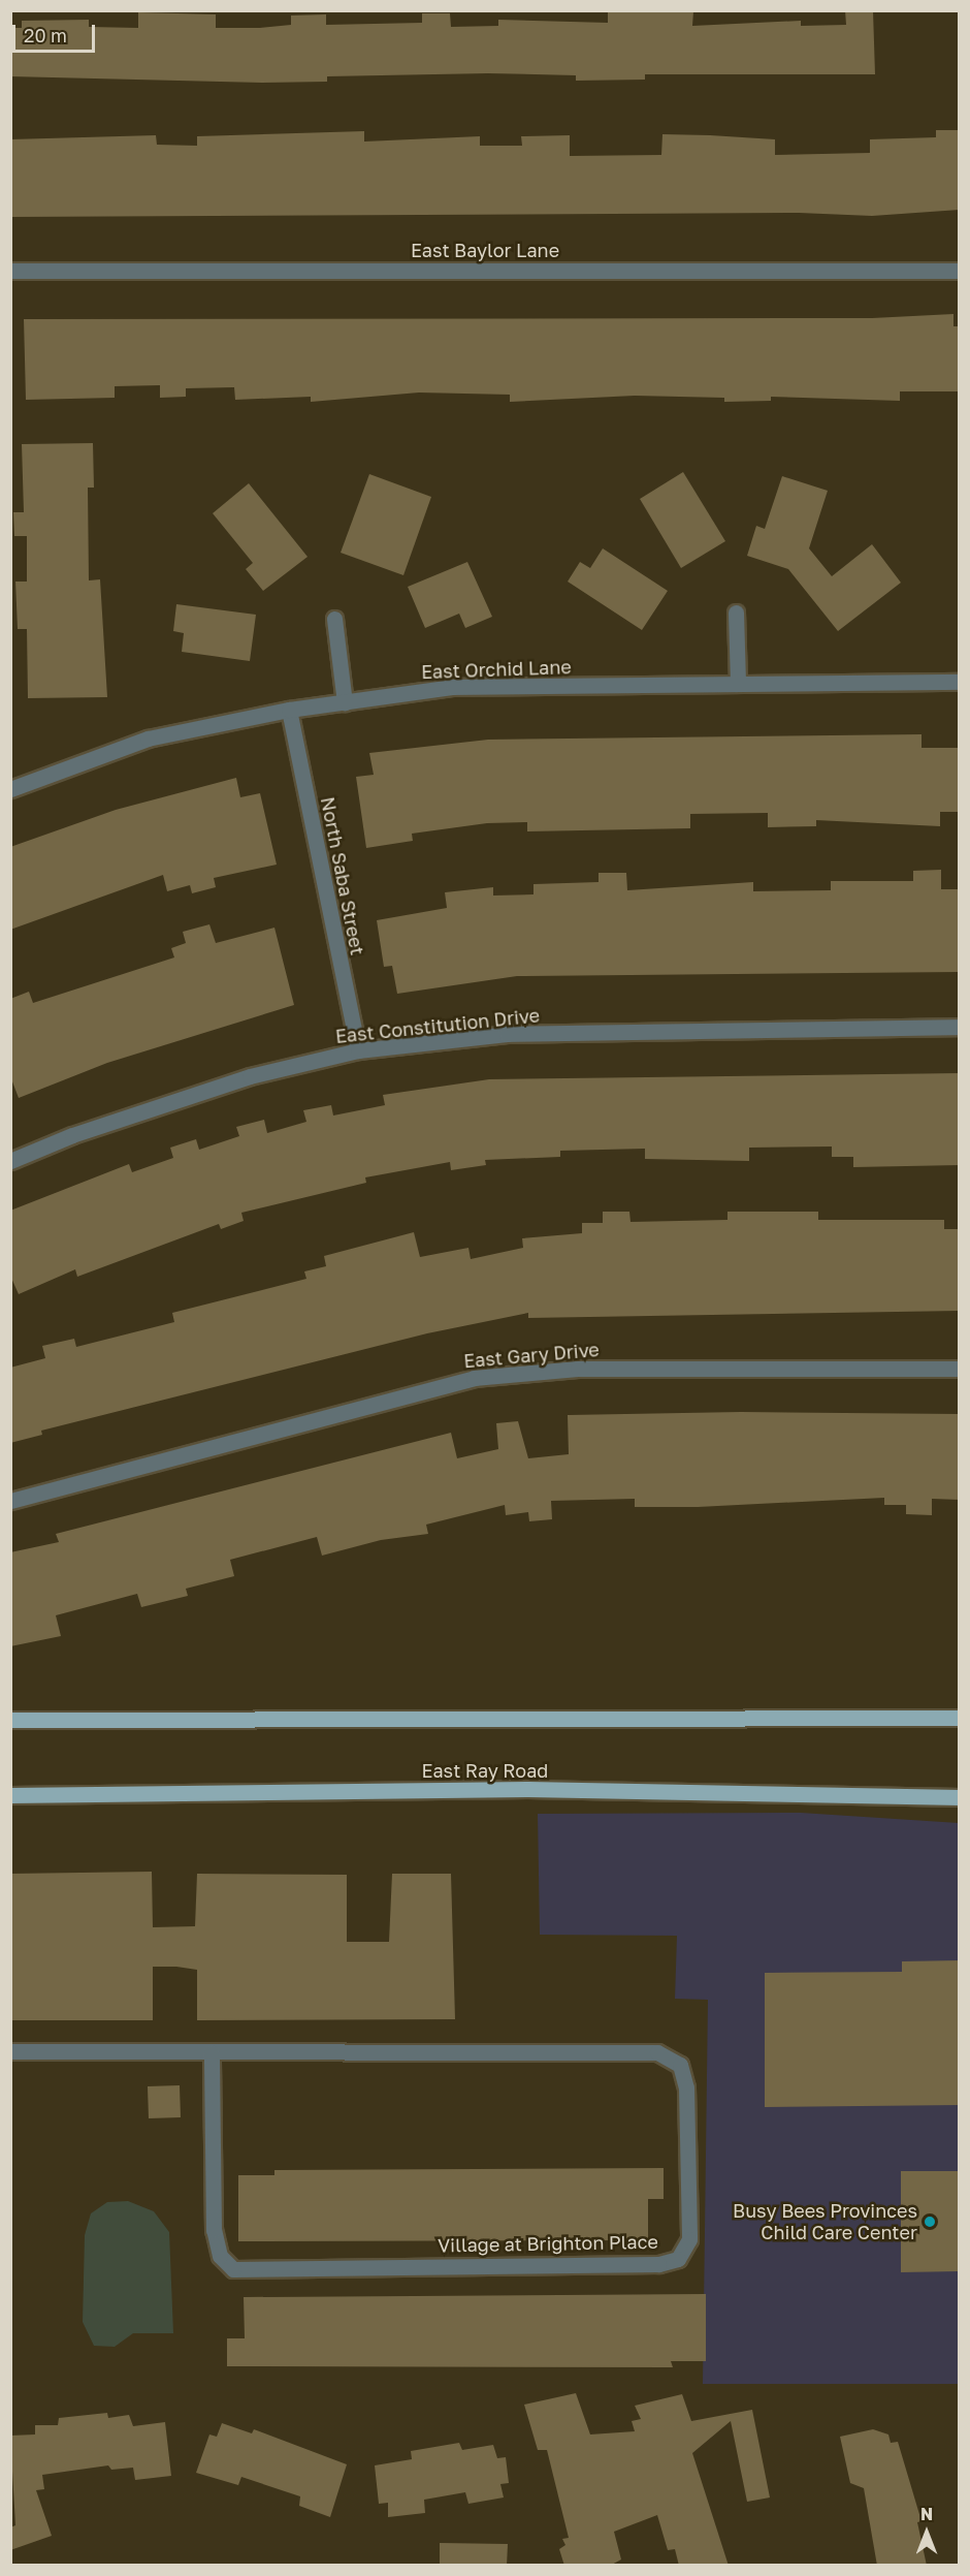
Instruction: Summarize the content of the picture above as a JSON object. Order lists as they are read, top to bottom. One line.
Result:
{"streets":{"main road":["East Ray Road"],"street":["East Baylor Lane","East Orchid Lane","North Saba Street","East Constitution Drive","East Gary Drive","Village at Brighton Place"]},"crossings":[["East Orchid Lane","North Saba Street"],["North Saba Street","East Constitution Drive"]],"places":["Busy Bees Provinces Child Care Center"],"scale_bar":"20 m","north":"top"}
